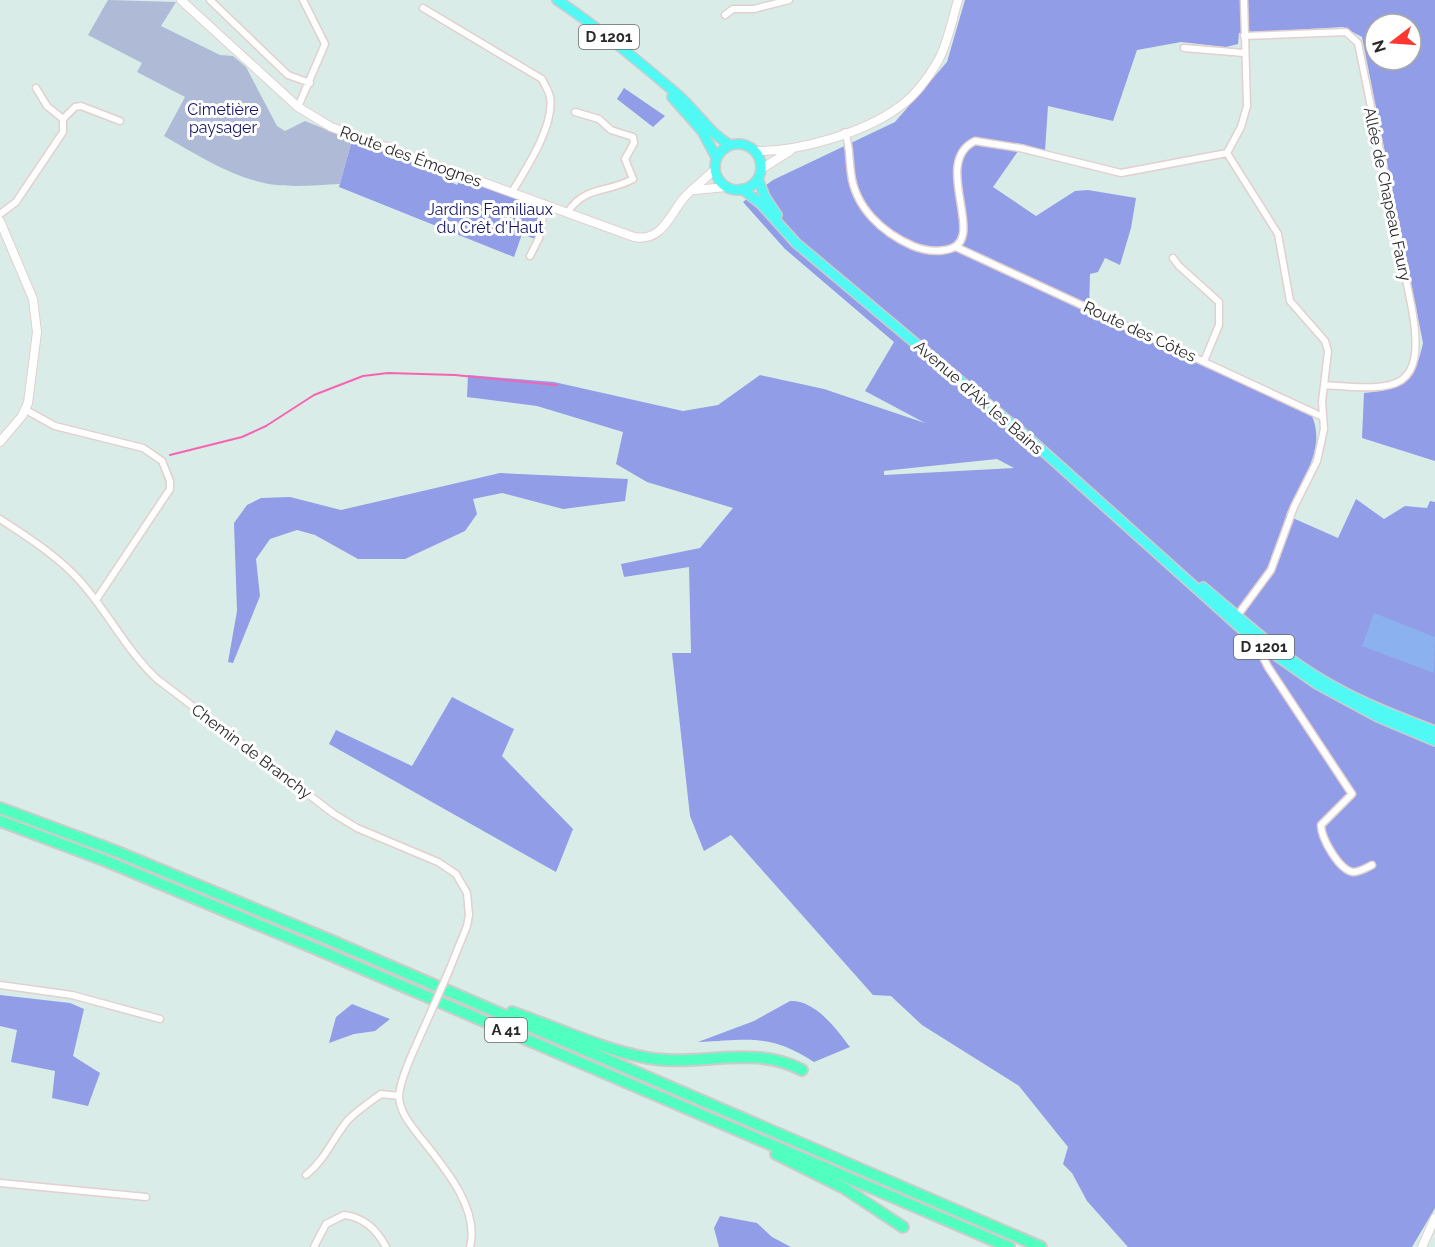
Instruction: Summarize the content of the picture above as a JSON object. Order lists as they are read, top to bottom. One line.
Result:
{"streets":{"highway":["A 41"],"main road":["D 1201","Avenue d'Aix les Bains"],"street":["Route des Émognes","Allée de Chapeau Faury","Route des Côtes","Chemin de Branchy"]},"crossings":[["Route des Émognes","Avenue d'Aix les Bains"]],"parks":["Cimetière paysager","Jardins Familiaux du Crêt d'Haut"],"north":"left"}
